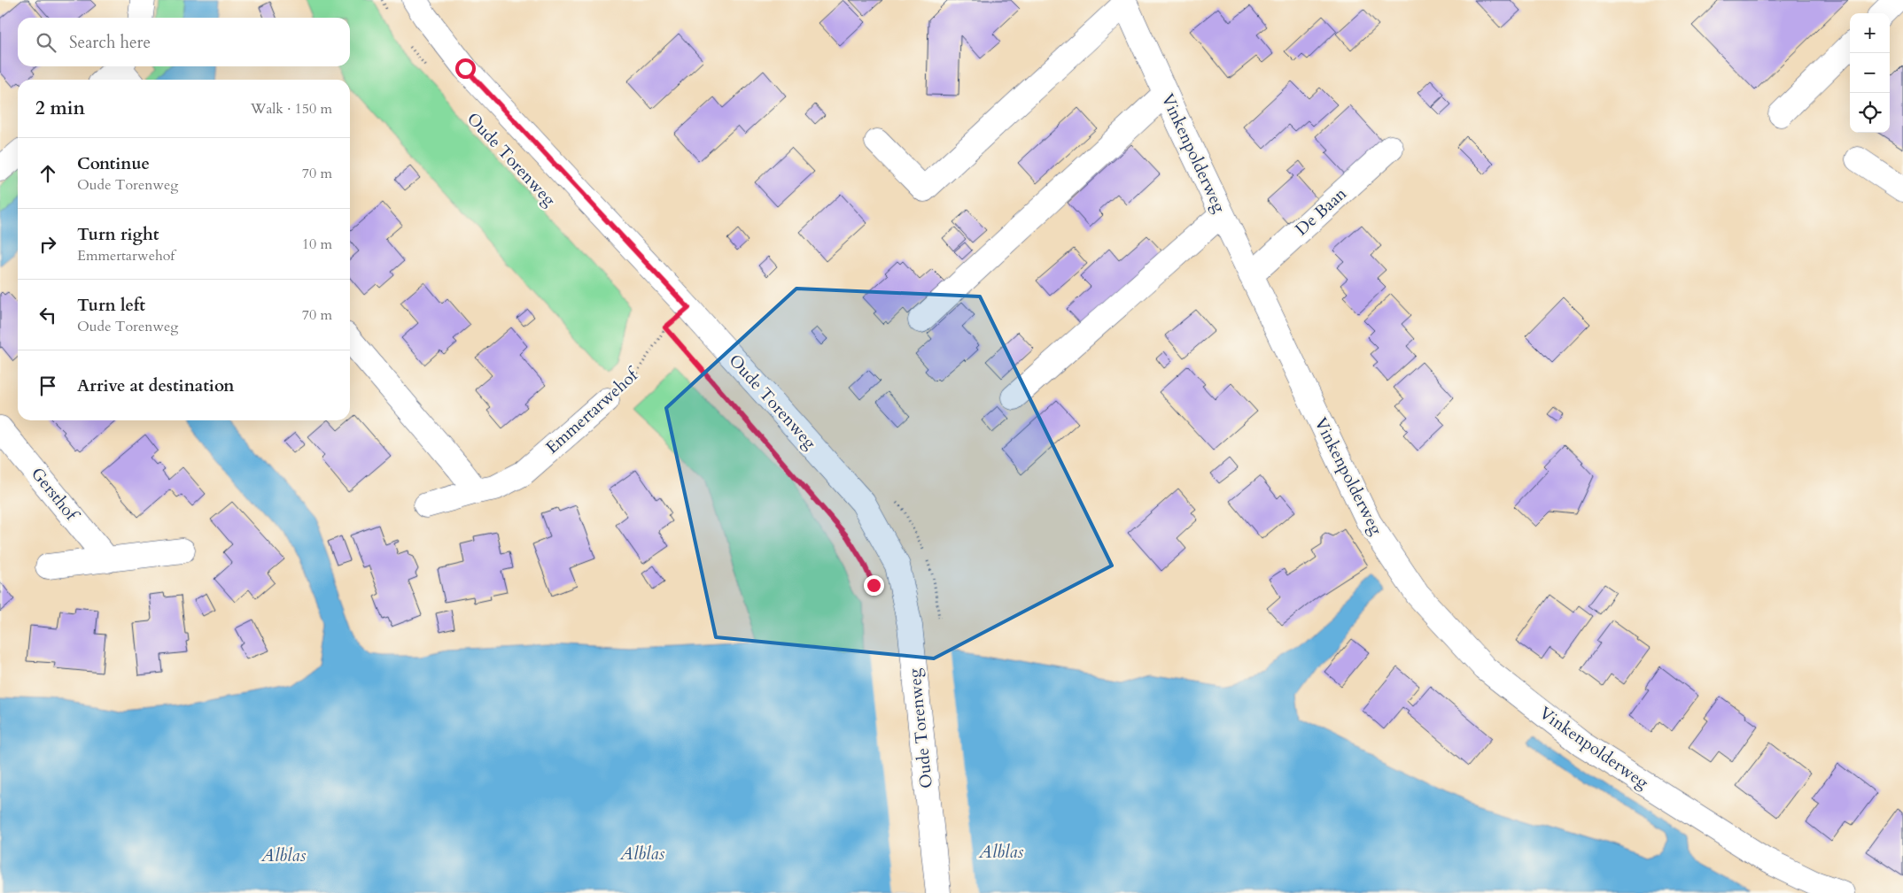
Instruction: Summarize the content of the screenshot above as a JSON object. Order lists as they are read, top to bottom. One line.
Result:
{"streets":{"street":["Vinkenpolderweg","Oude Torenweg","De Baan","Emmertarwehof","Gersthof"]},"crossings":[["Vinkenpolderweg","De Baan"],["Oude Torenweg","Emmertarwehof"]],"water":["Alblas"],"page":{"map_buttons":["+","−"],"search":"Search here","heading":["2 min","Walk · 150 m"],"list":[["Continue","Oude Torenweg","70 m"],["Turn right","Emmertarwehof","10 m"],["Turn left","Oude Torenweg","70 m"],"Arrive at destination"]}}
